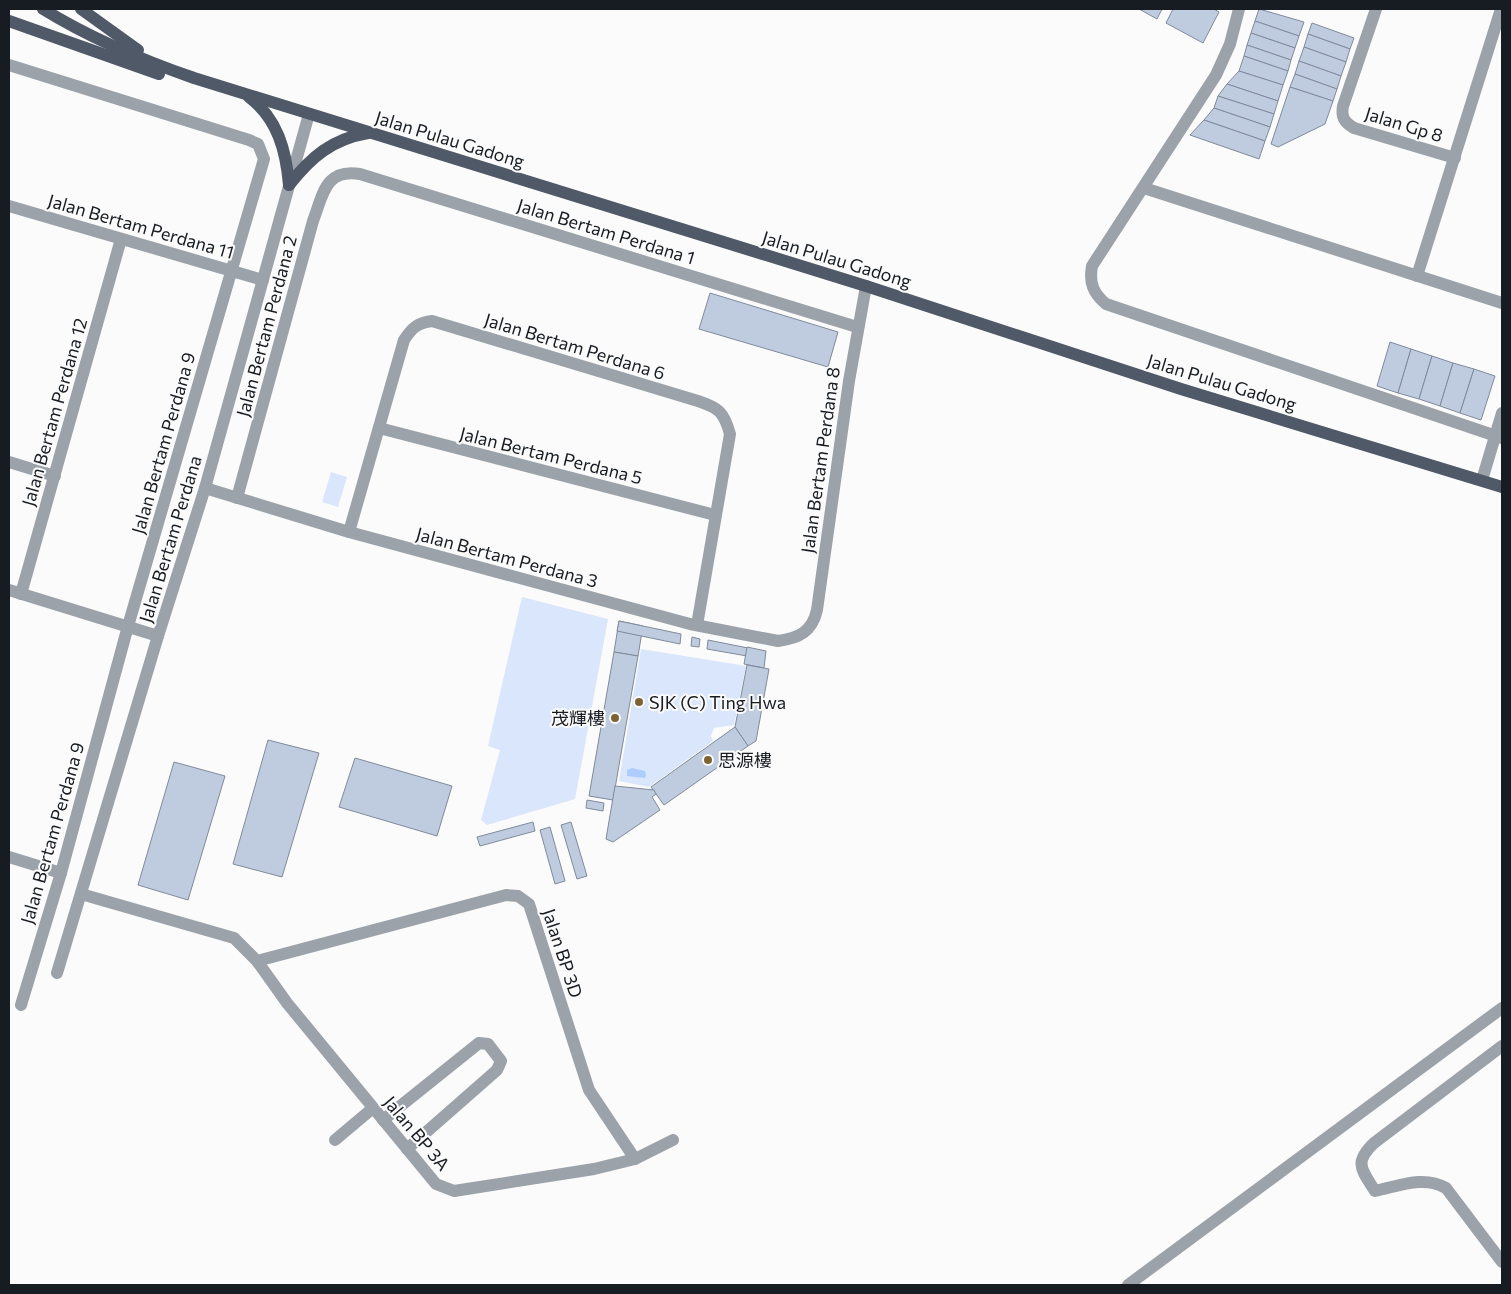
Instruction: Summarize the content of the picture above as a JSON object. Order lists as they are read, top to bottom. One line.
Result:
{"streets":{"main road":["Jalan Pulau Gadong"],"street":["Jalan Gp 8","Jalan Bertam Perdana 11","Jalan Bertam Perdana 1","Jalan Bertam Perdana 2","Jalan Bertam Perdana 6","Jalan Bertam Perdana 12","Jalan Bertam Perdana 9","Jalan Bertam Perdana 5","Jalan Bertam Perdana 8","Jalan Bertam Perdana","Jalan Bertam Perdana 3","Jalan BP 3D","Jalan BP 3A"]},"crossings":[["Jalan Pulau Gadong","Jalan Bertam Perdana 8"],["Jalan Pulau Gadong","Jalan Bertam Perdana"],["Jalan Bertam Perdana 11","Jalan Bertam Perdana 12"],["Jalan Bertam Perdana 11","Jalan Bertam Perdana 9"],["Jalan Bertam Perdana 11","Jalan Bertam Perdana"],["Jalan Bertam Perdana 1","Jalan Bertam Perdana 2"],["Jalan Bertam Perdana 1","Jalan Bertam Perdana 8"],["Jalan Bertam Perdana 2","Jalan Bertam Perdana 3"],["Jalan Bertam Perdana 6","Jalan Bertam Perdana 5"],["Jalan Bertam Perdana 8","Jalan Bertam Perdana 3"],["Jalan Bertam Perdana","Jalan Bertam Perdana 3"],["Jalan Bertam Perdana","Jalan BP 3A"],["Jalan BP 3D","Jalan BP 3A"]],"places":["SJK (C) Ting Hwa","茂輝樓","思源樓"]}
